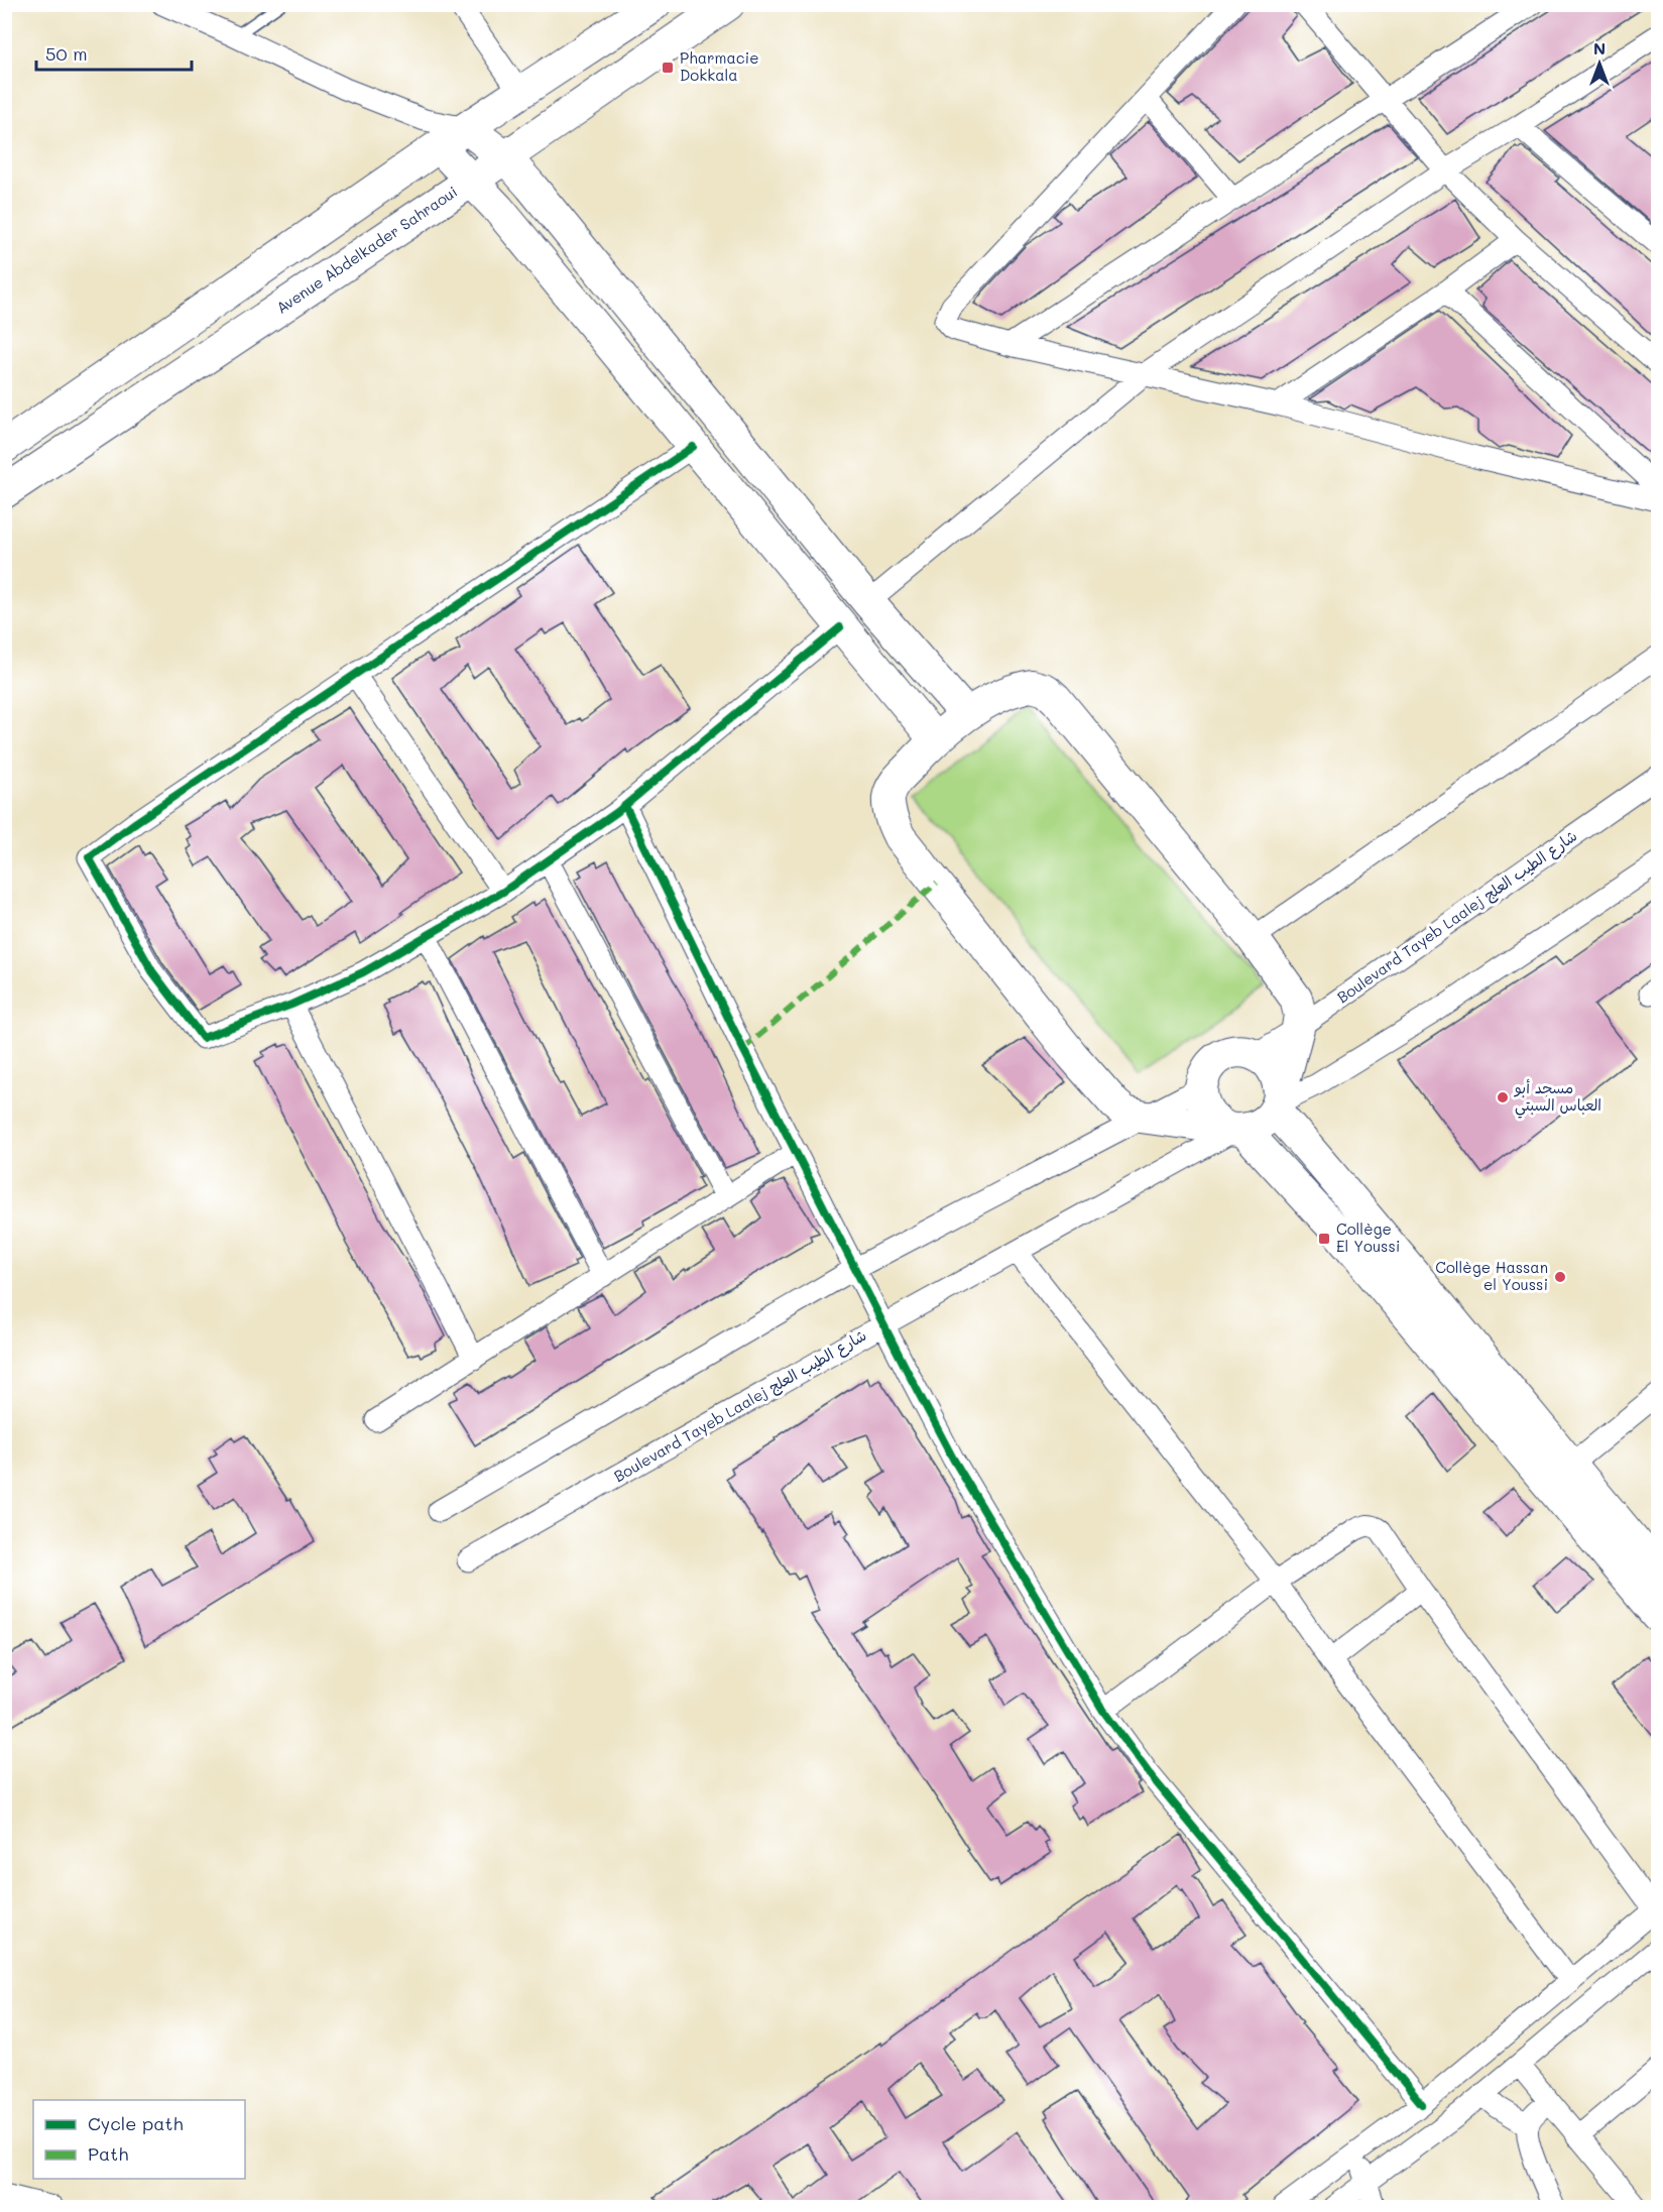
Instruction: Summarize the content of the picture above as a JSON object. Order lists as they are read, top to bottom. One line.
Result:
{"streets":{"street":["Avenue Abdelkader Sahraoui","Boulevard Tayeb Laalej شارع الطيب العلج"]},"places":{"transit":["Pharmacie Dokkala","Collège El Youssi"],"other":["مسجد أبو العباس السبتي","Collège Hassan el Youssi"]},"legend":["Cycle path","Path"],"scale_bar":"50 m","north":"top"}
